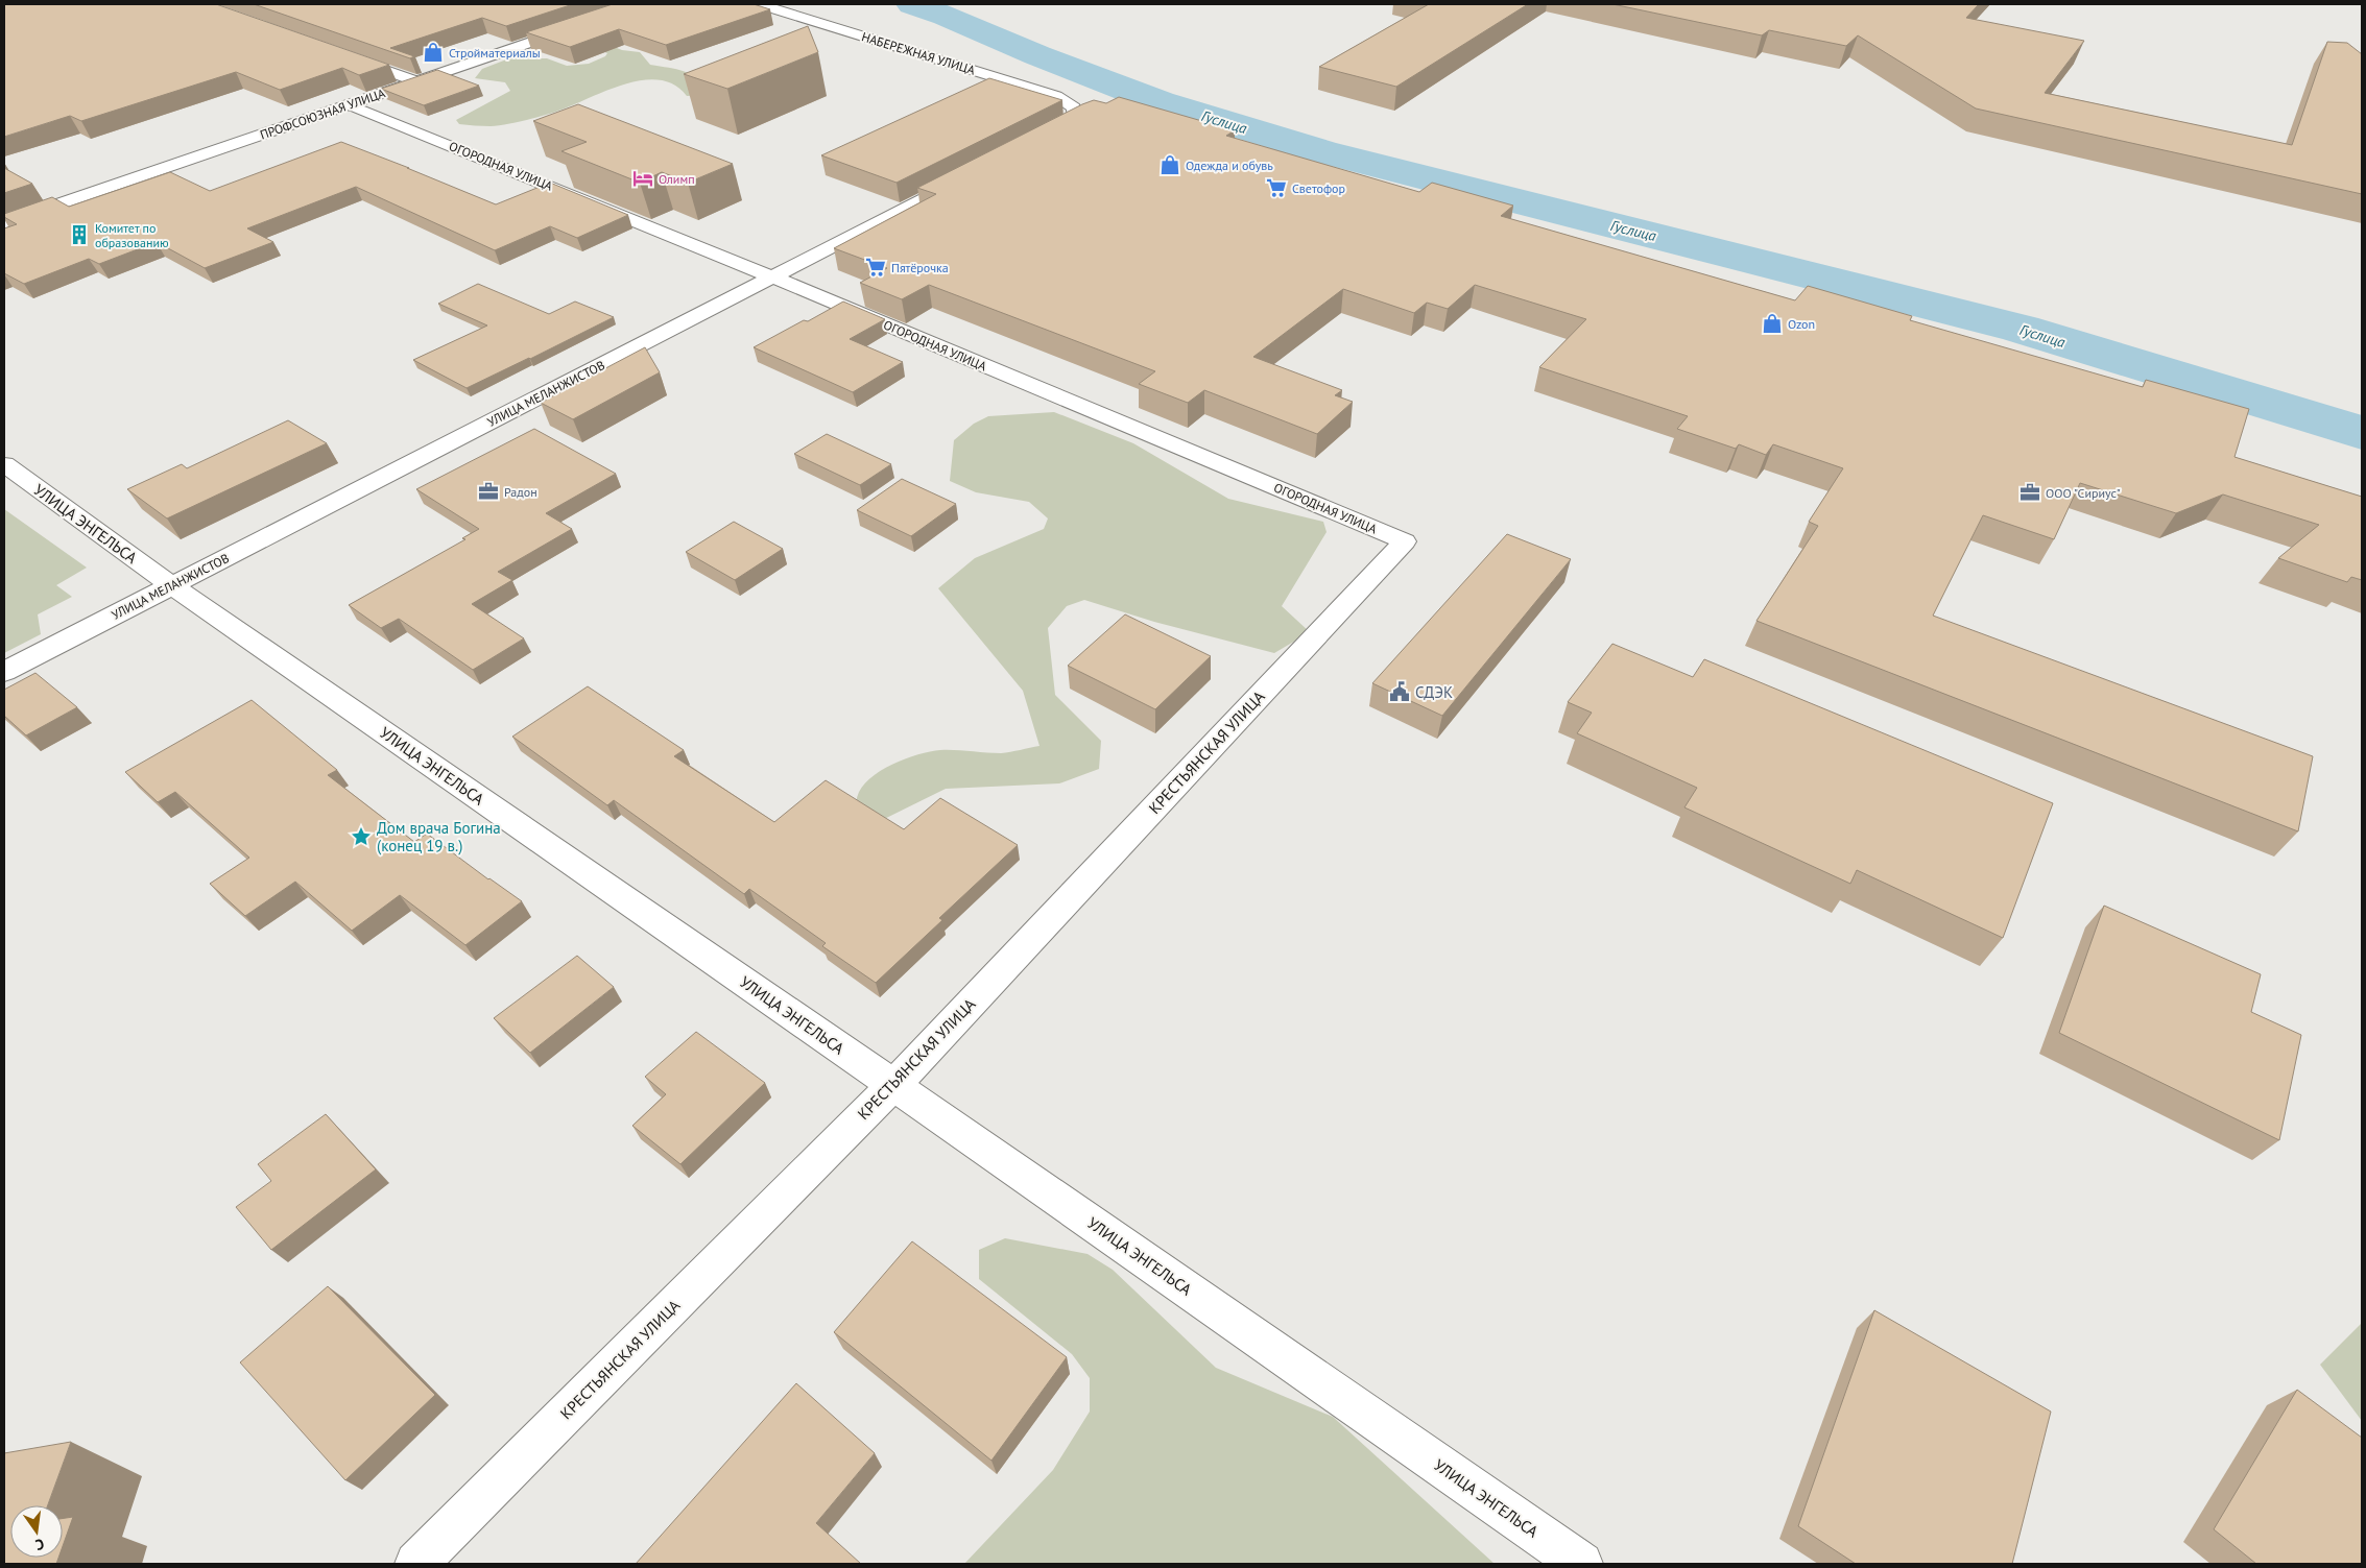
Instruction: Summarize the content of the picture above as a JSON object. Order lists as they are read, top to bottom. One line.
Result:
{"streets":{"street":["НАБЕРЕЖНАЯ УЛИЦА","ПРОФСОЮЗНАЯ УЛИЦА","ОГОРОДНАЯ УЛИЦА","УЛИЦА МЕЛАНЖИСТОВ","УЛИЦА ЭНГЕЛЬСА","КРЕСТЬЯНСКАЯ УЛИЦА"]},"crossings":[["ПРОФСОЮЗНАЯ УЛИЦА","ОГОРОДНАЯ УЛИЦА"],["ОГОРОДНАЯ УЛИЦА","УЛИЦА МЕЛАНЖИСТОВ"],["ОГОРОДНАЯ УЛИЦА","КРЕСТЬЯНСКАЯ УЛИЦА"],["УЛИЦА МЕЛАНЖИСТОВ","УЛИЦА ЭНГЕЛЬСА"],["УЛИЦА ЭНГЕЛЬСА","КРЕСТЬЯНСКАЯ УЛИЦА"]],"water":["Гуслица"],"places":{"shop":["Стройматериалы","Одежда и обувь","Ozon"],"hotel":["Олимп"],"supermarket":["Светофор","Пятёрочка"],"building":["Комитет по образованию"],"office":["Радон","ООО \"Сириус\""],"public building":["СДЭК"],"place":["Дом врача Богина (конец 19 в.)"]},"north":"bottom"}
